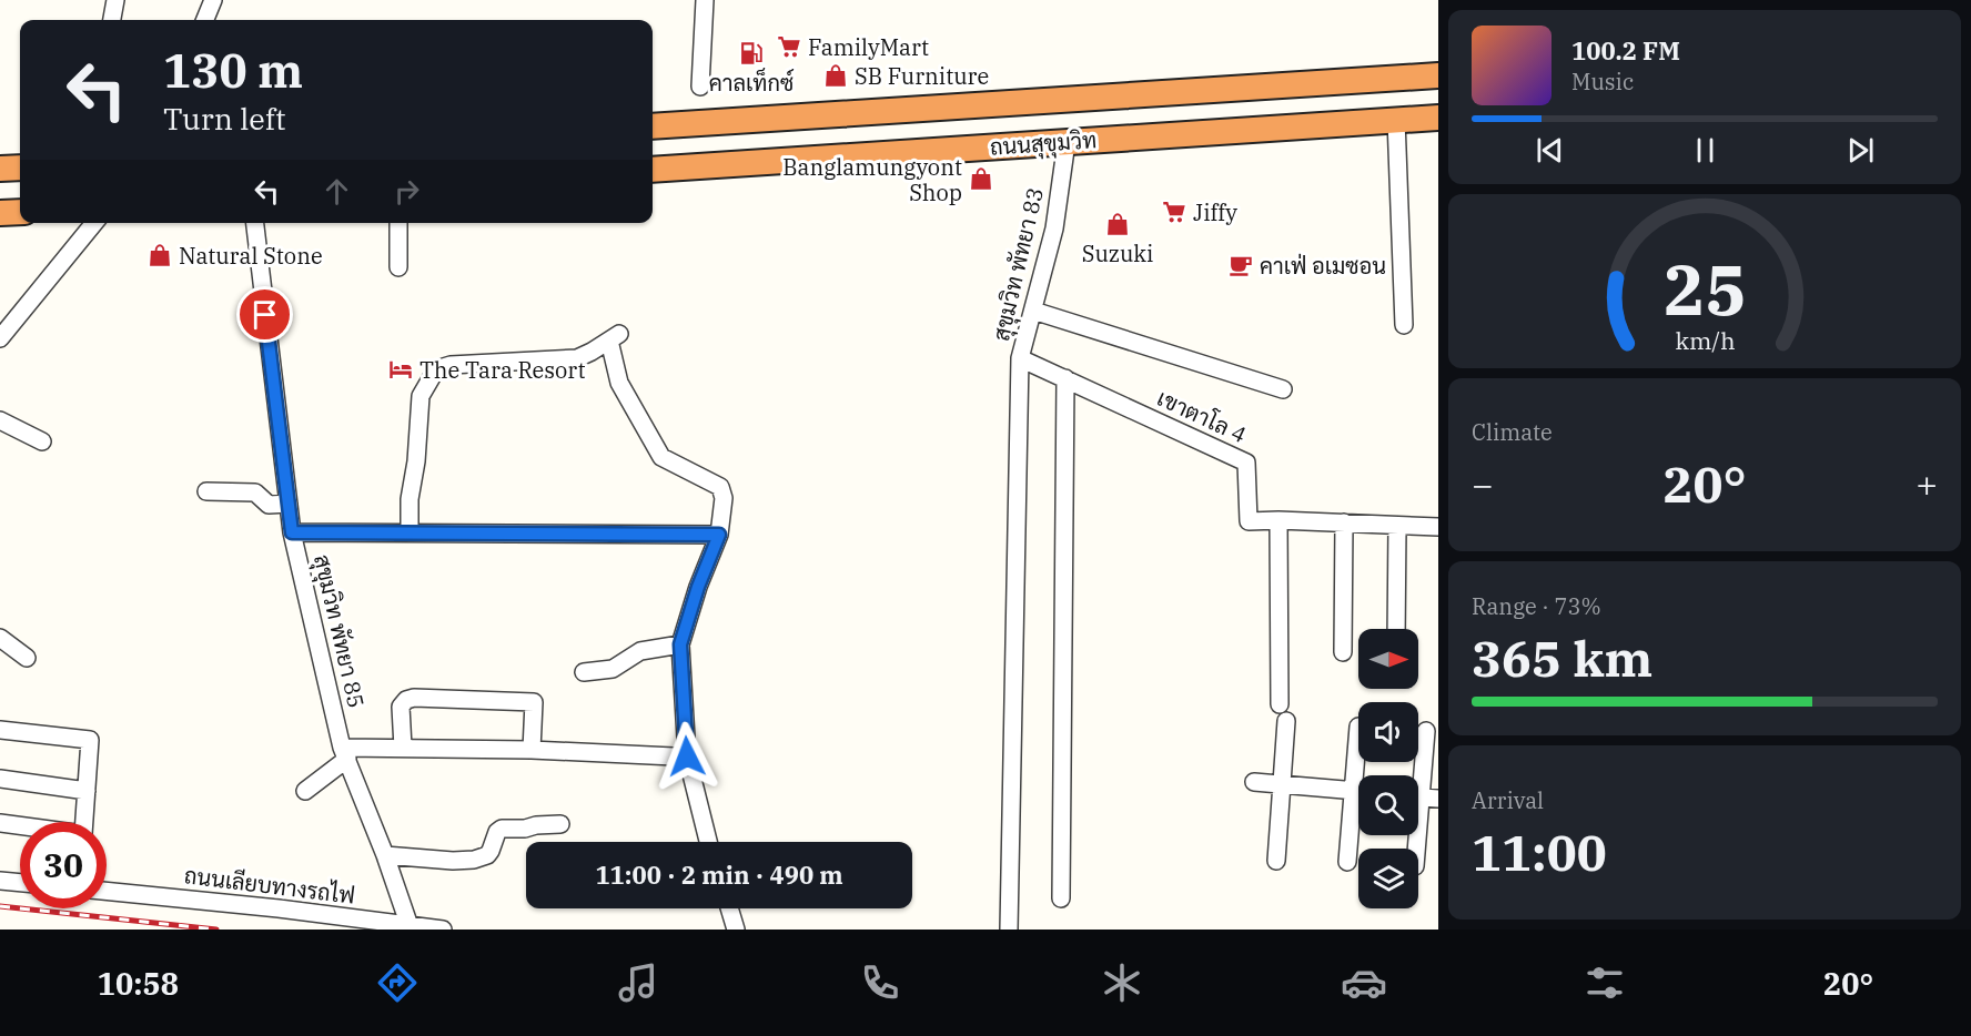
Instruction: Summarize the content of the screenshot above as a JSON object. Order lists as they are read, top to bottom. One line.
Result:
{"streets":{"highway":["ถนนสุขุมวิท"],"street":["สุขุมวิท พัทยา 83","เขาตาโล 4","สุขุมวิท พัทยา 85","ถนนเลียบทางรถไฟ"]},"crossings":[["ถนนสุขุมวิท","สุขุมวิท พัทยา 83"],["สุขุมวิท พัทยา 83","เขาตาโล 4"],["สุขุมวิท พัทยา 85","ถนนเลียบทางรถไฟ"]],"places":{"supermarket":["FamilyMart","Jiffy"],"fuel station":["คาลเท็กซ์"],"shop":["SB Furniture","Banglamungyont Shop","Suzuki","Natural Stone"],"cafe":["คาเฟ่ อเมซอน"],"hotel":["The Tara Resort"]},"north":"right","page":{"turn":["130 m","Turn left"],"song":["100.2 FM","Music"],"tile":["Climate",["Range · 73%","365 km"],["Arrival","11:00"]],"heat":["−","20°","+"],"limit":"30","trip":"11:00 · 2 min · 490 m","tabs":["10:58","20°"],"gauge":["25","km/h"]}}
